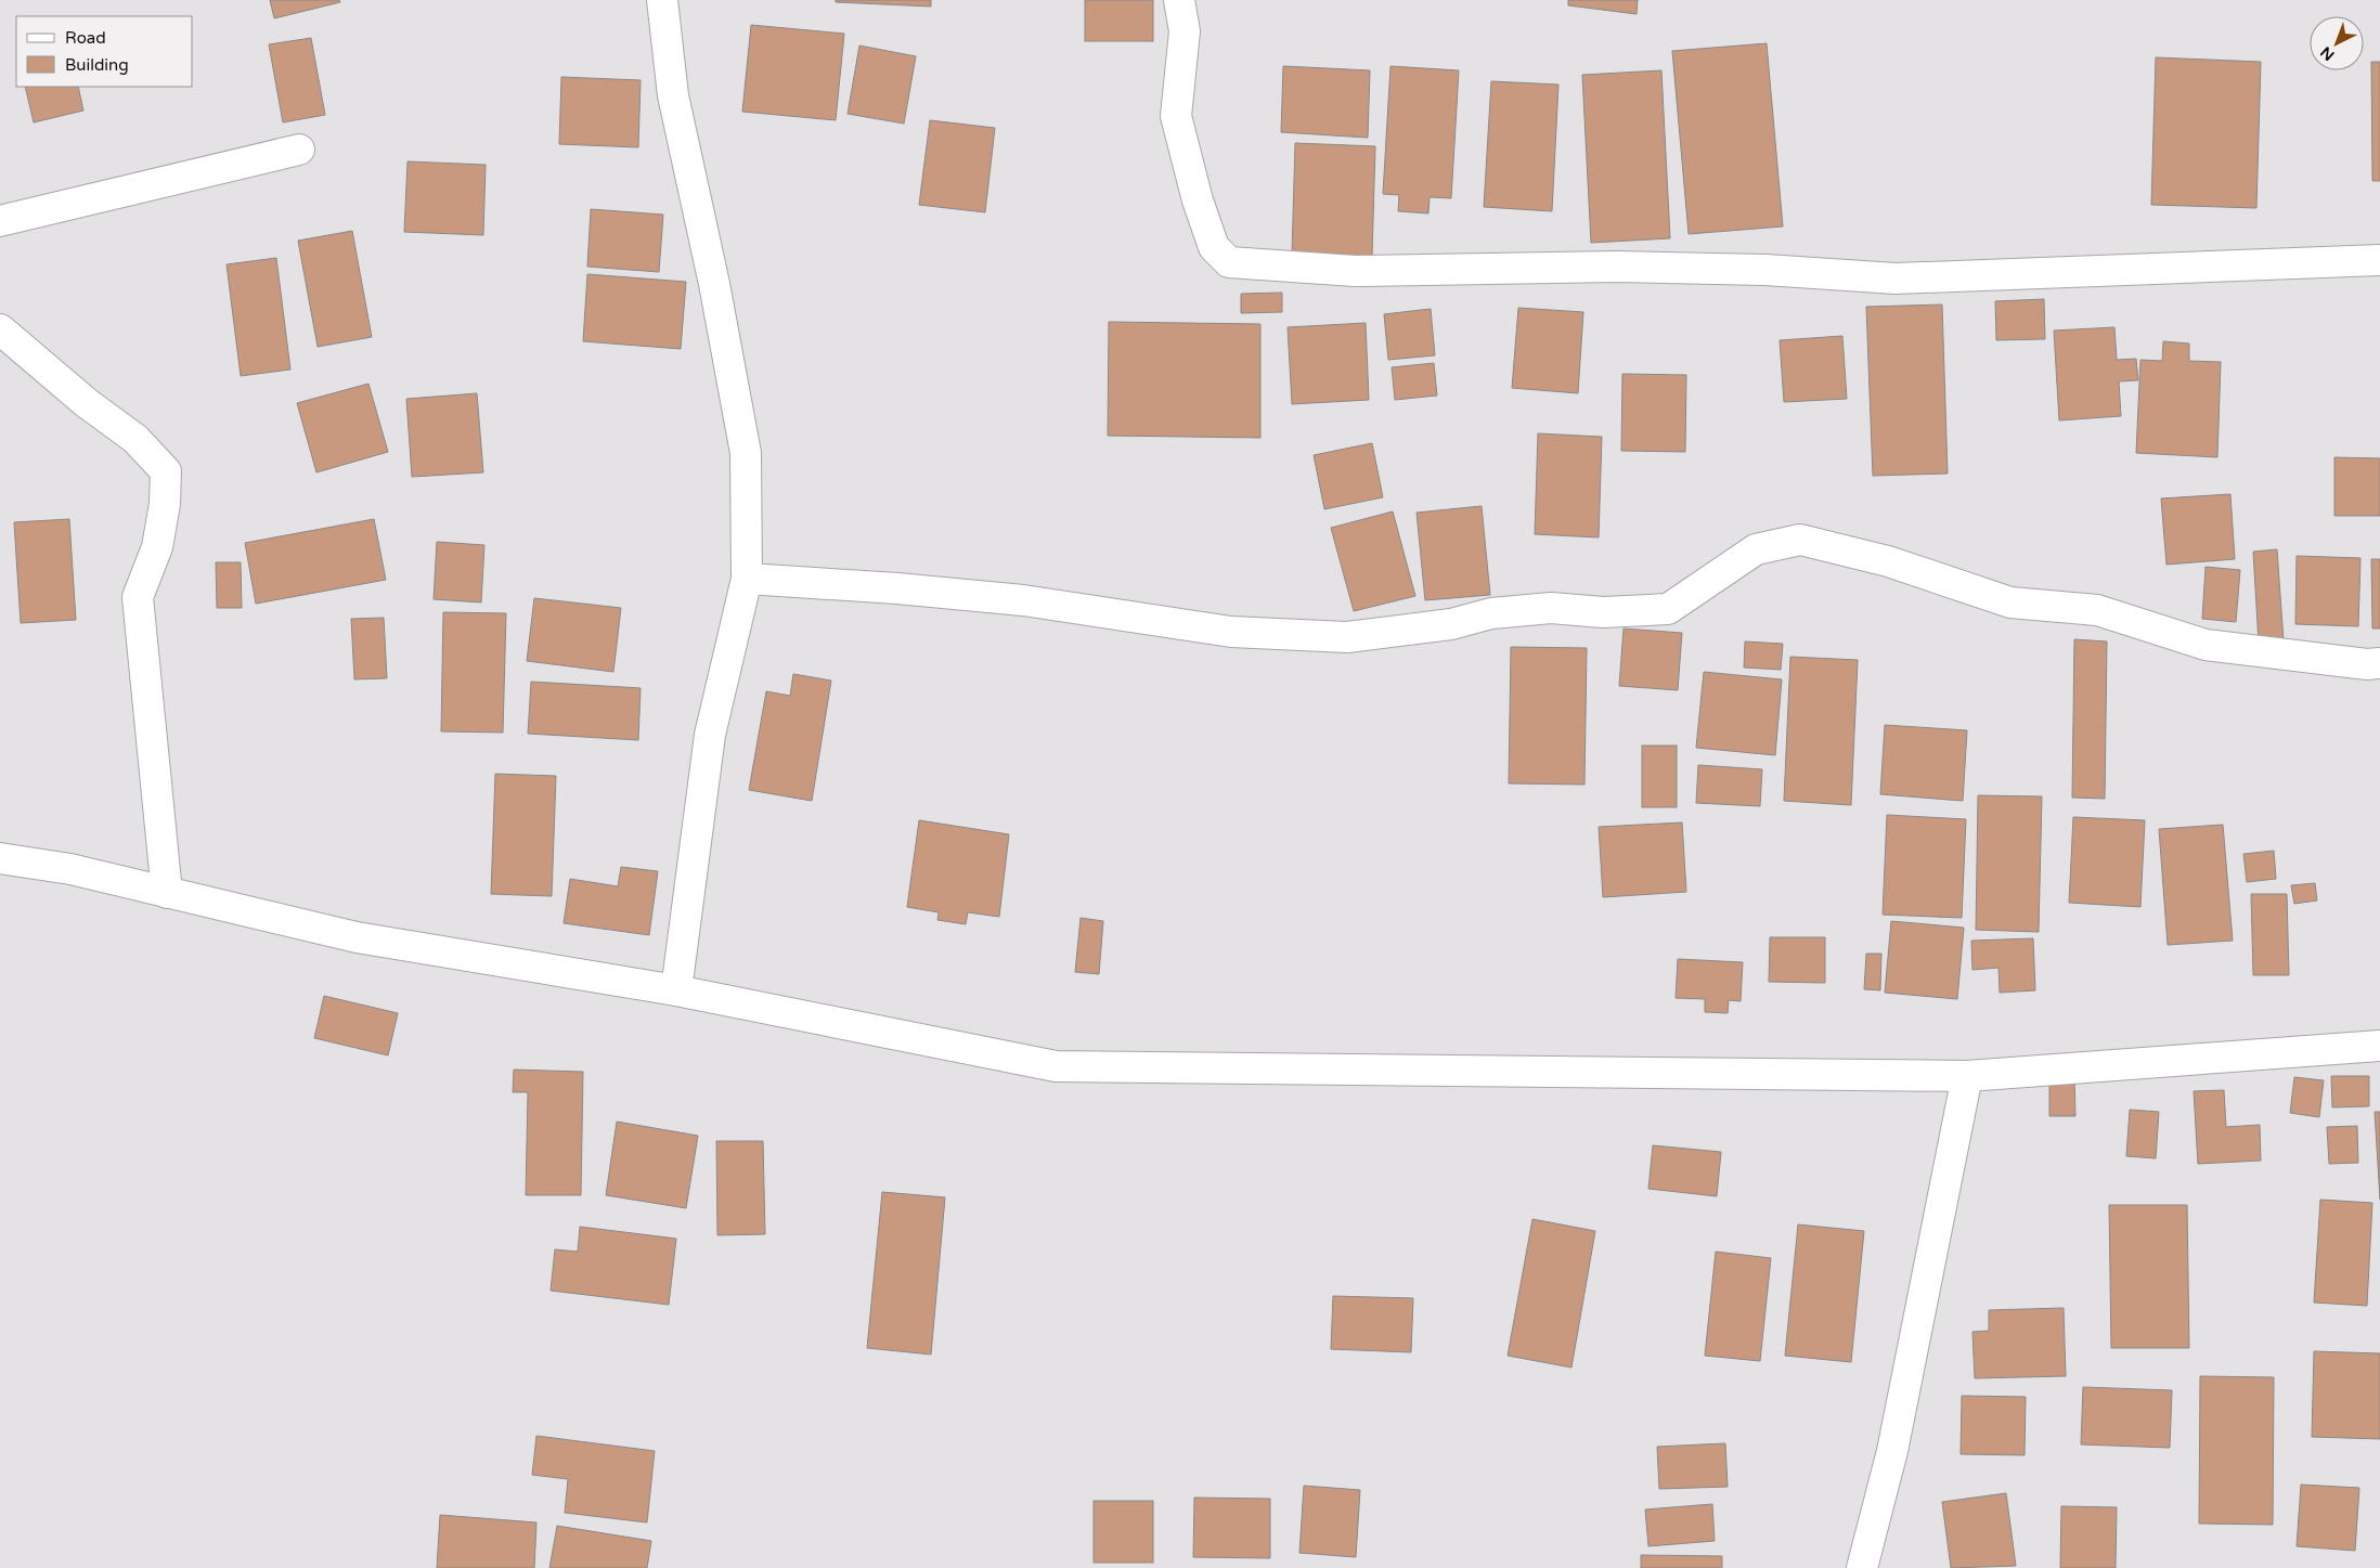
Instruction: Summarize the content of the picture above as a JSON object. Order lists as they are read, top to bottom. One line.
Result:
{"legend":["Road","Building"],"north":"bottom left"}
